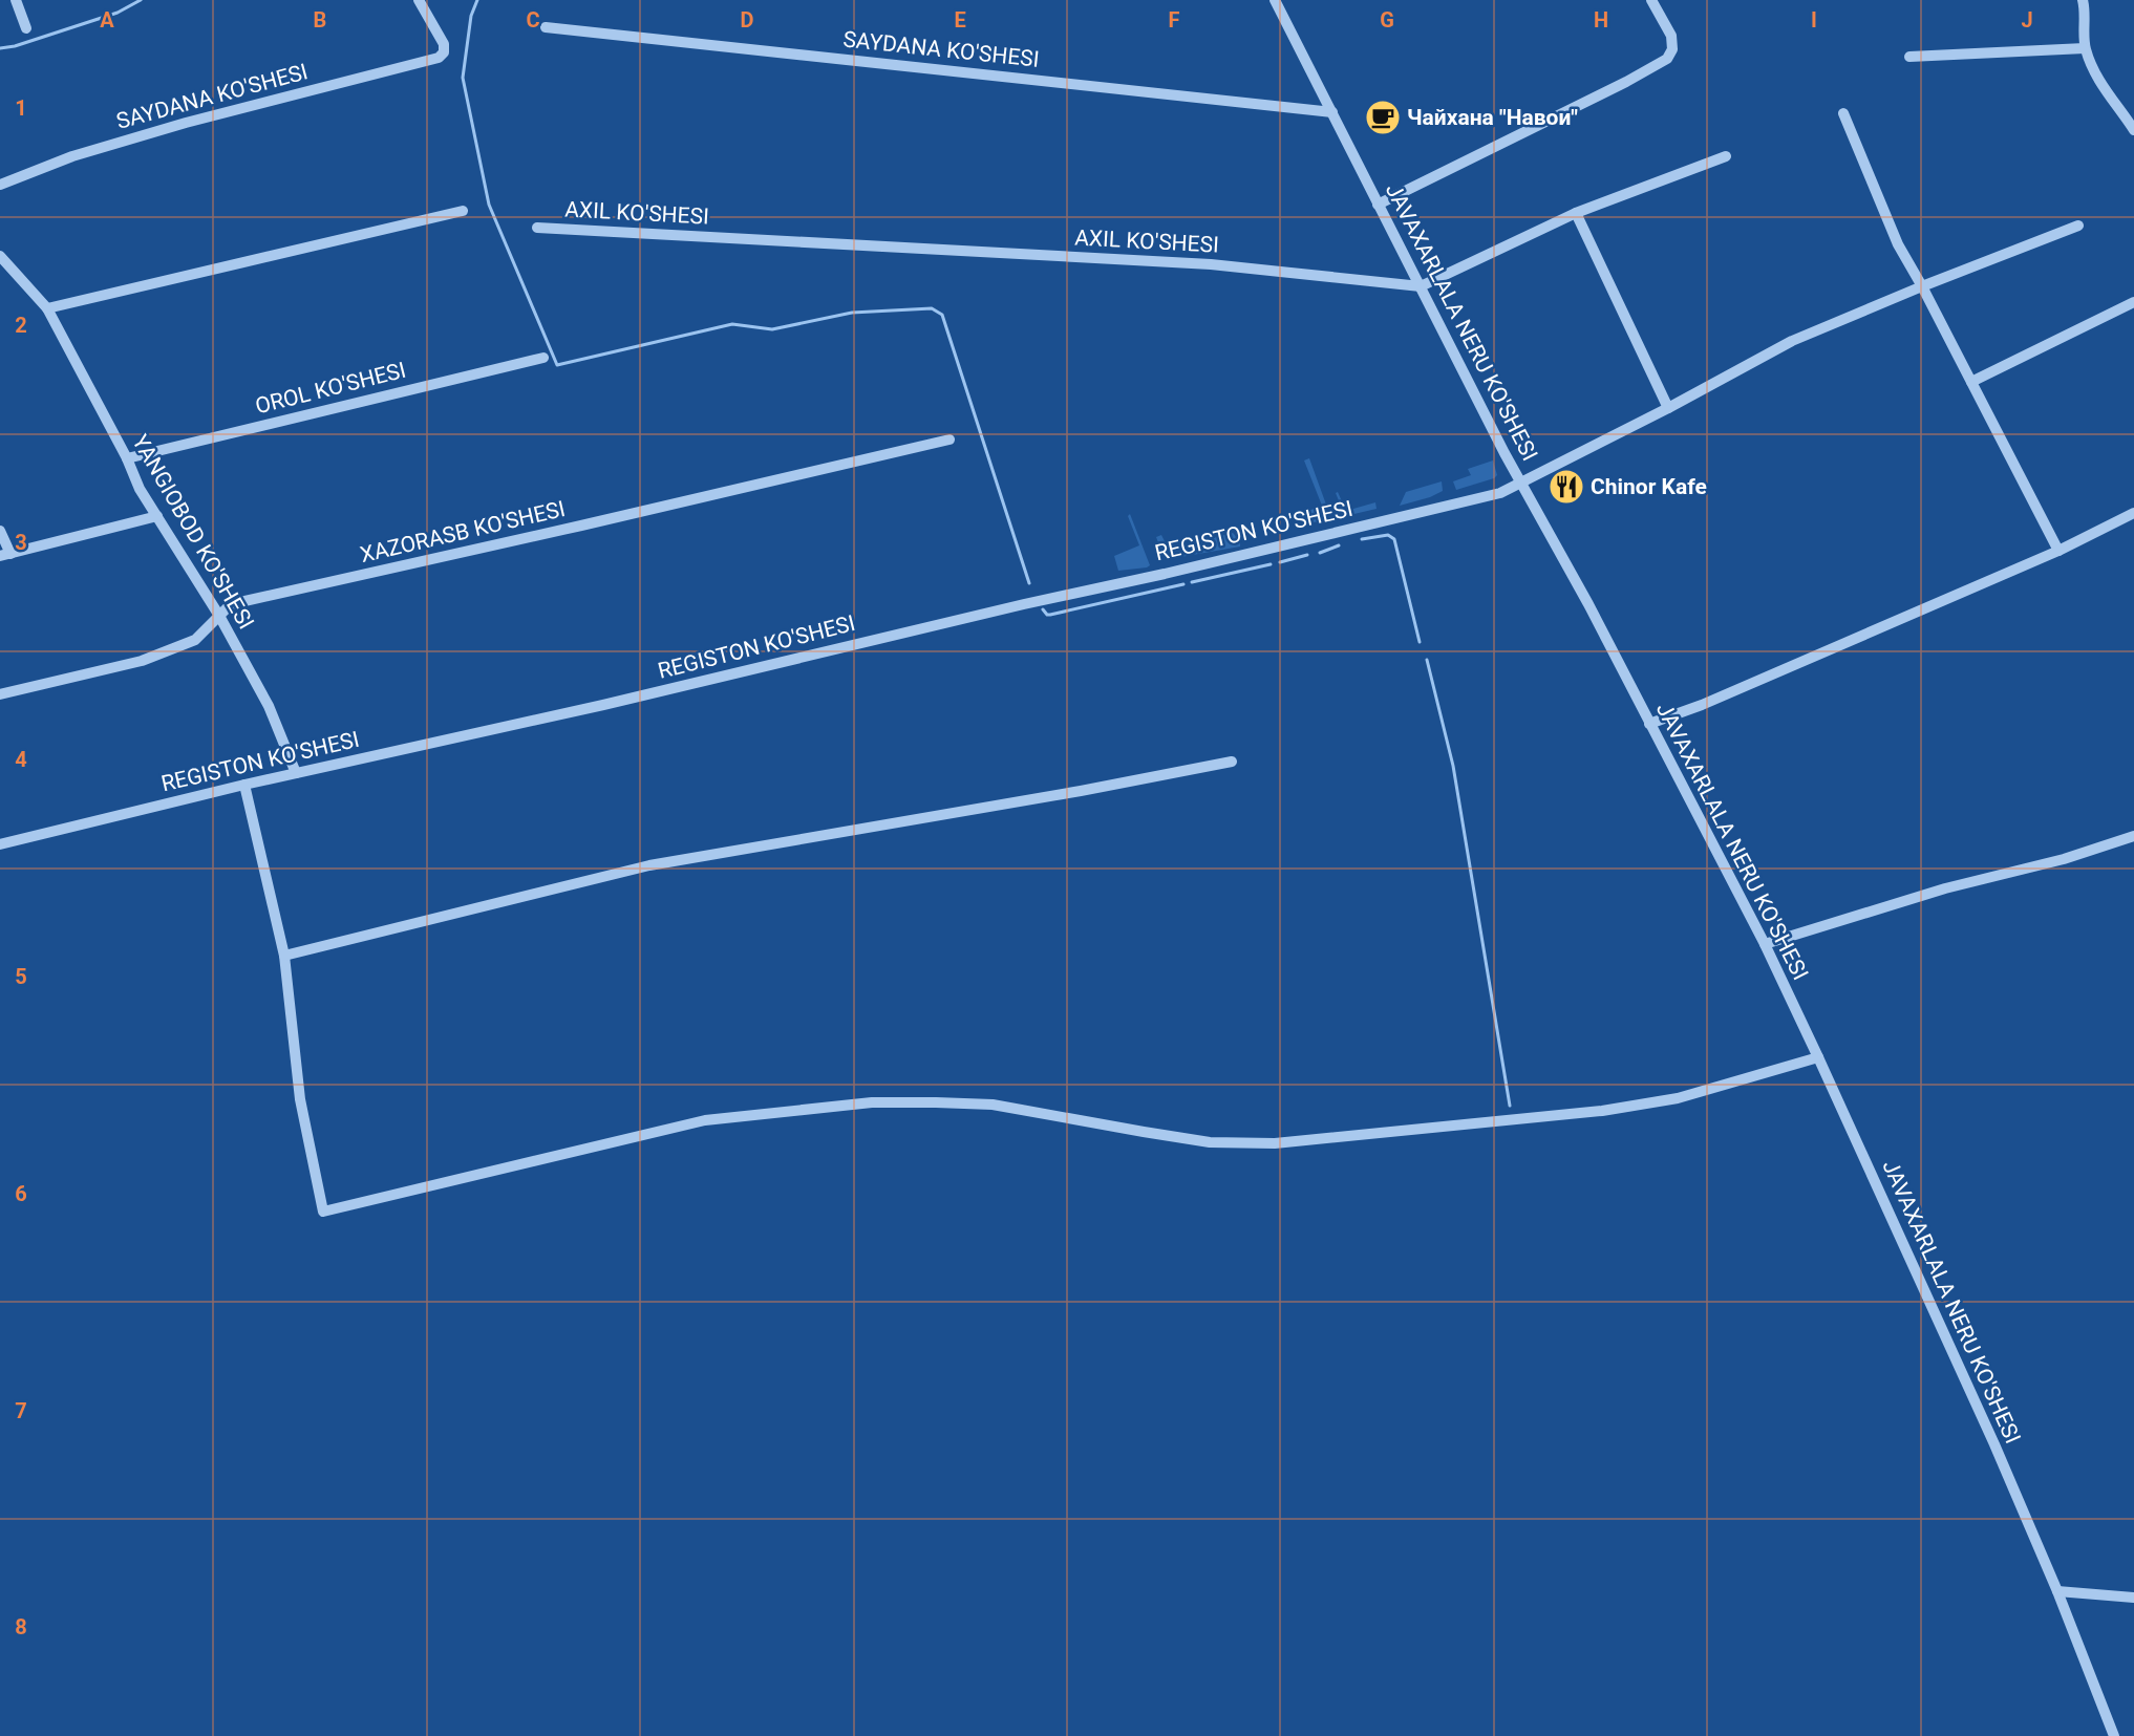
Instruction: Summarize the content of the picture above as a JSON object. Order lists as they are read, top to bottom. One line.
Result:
{"streets":{"street":["SAYDANA KO'SHESI","AXIL KO'SHESI","JAVAXARLALA NERU KO'SHESI","OROL KO'SHESI","REGISTON KO'SHESI","YANGIOBOD KO'SHESI","XAZORASB KO'SHESI"]},"crossings":[["SAYDANA KO'SHESI","JAVAXARLALA NERU KO'SHESI"],["AXIL KO'SHESI","JAVAXARLALA NERU KO'SHESI"],["JAVAXARLALA NERU KO'SHESI","REGISTON KO'SHESI"],["OROL KO'SHESI","YANGIOBOD KO'SHESI"],["REGISTON KO'SHESI","YANGIOBOD KO'SHESI"],["YANGIOBOD KO'SHESI","XAZORASB KO'SHESI"]],"places":{"cafe":["Чайхана \"Навои\""],"restaurant":["Chinor Kafe"]},"grid":{"columns":["A","B","C","D","E","F","G","H","I","J"],"rows":["1","2","3","4","5","6","7","8"]}}
